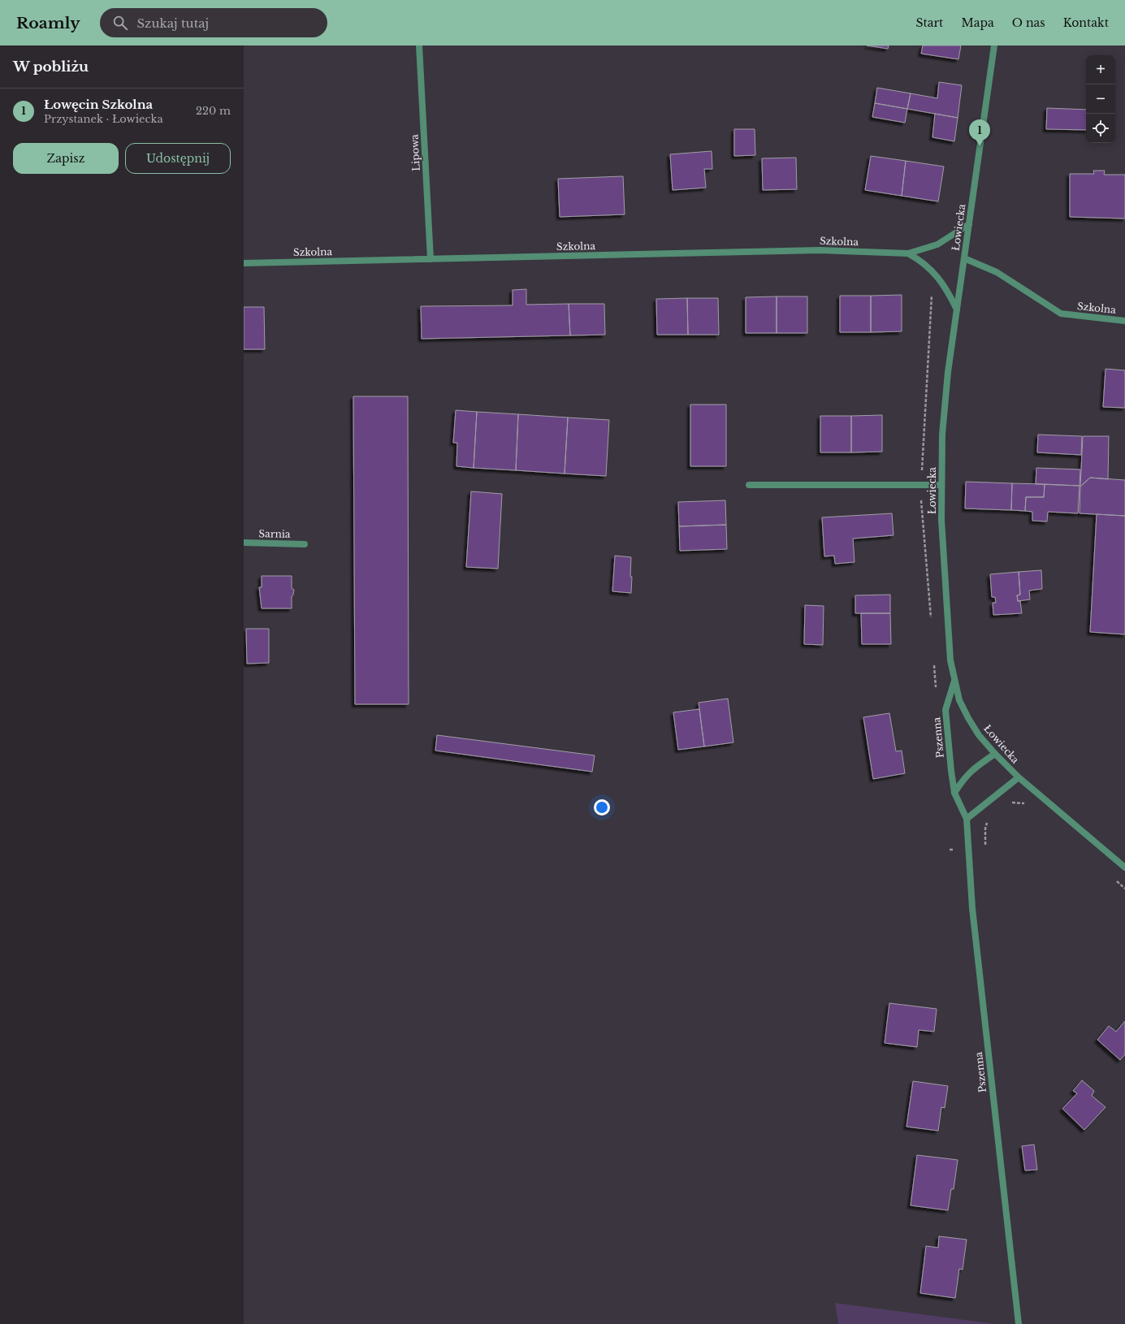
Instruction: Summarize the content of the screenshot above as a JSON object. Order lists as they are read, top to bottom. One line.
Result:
{"streets":{"street":["Lipowa","Łowiecka","Szkolna","Sarnia","Pszenna"]},"crossings":[["Lipowa","Szkolna"],["Łowiecka","Szkolna"],["Łowiecka","Pszenna"]],"page":{"header":"Roamly","search":"Szukaj tutaj","nav":["Start","Mapa","O nas","Kontakt"],"heading":"W pobliżu","map_buttons":["+","−"],"list":[{"mark":"1","name":"Łowęcin Szkolna","note":"Przystanek · Łowiecka","value":"220 m"}],"pins":"1","buttons":["Zapisz","Udostępnij"]}}
